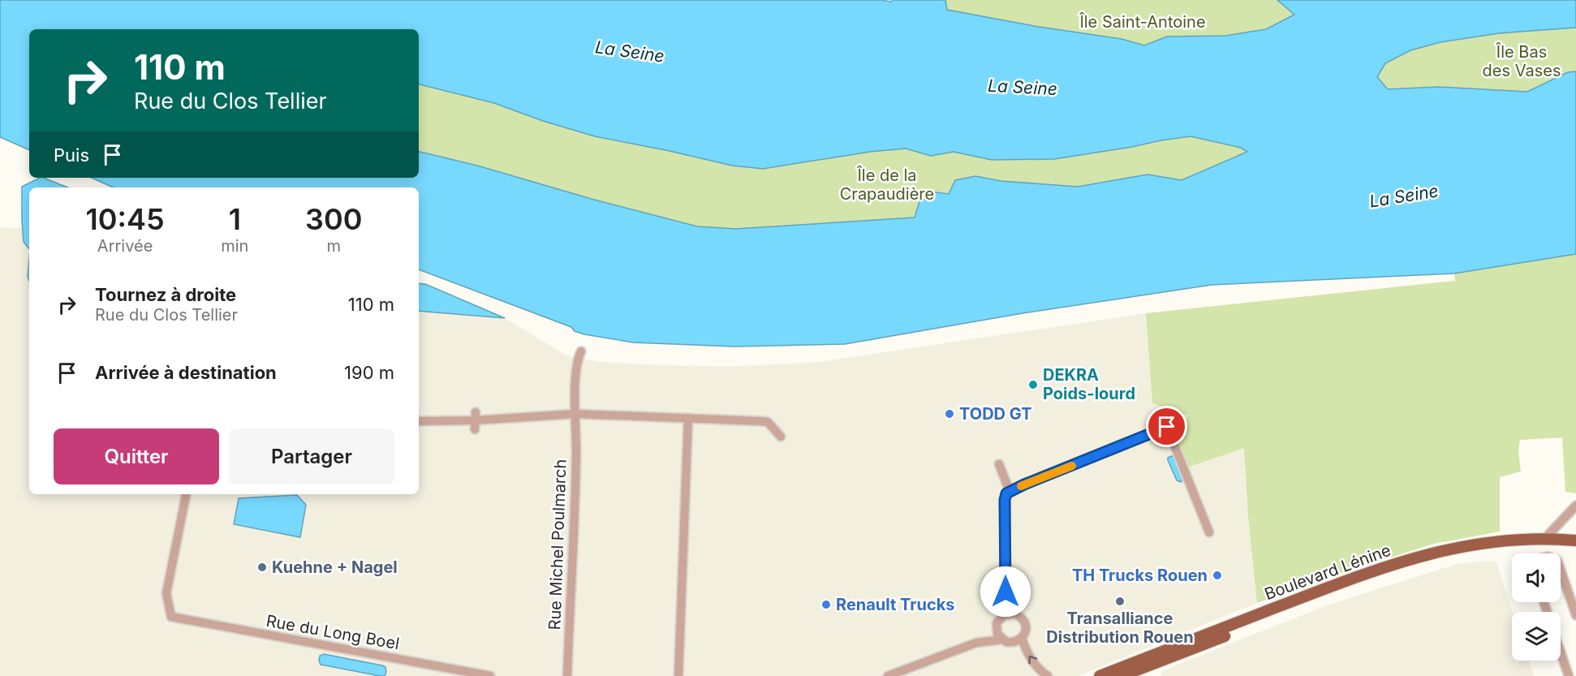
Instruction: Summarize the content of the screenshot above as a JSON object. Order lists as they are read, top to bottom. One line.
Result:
{"streets":{"main road":["Boulevard Lénine"],"street":["Rue Michel Poulmarch","Rue du Long Boel"]},"water":["La Seine"],"parks":["Île Saint-Antoine","Île Bas des Vases","Île de la Crapaudière"],"places":["DEKRA Poids-lourd","TODD GT","Kuehne + Nagel","TH Trucks Rouen","Transalliance Distribution Rouen","Renault Trucks"],"page":{"turn":["110 m","Rue du Clos Tellier"],"then":"Puis","eta":["10:45","Arrivée","1","min","300","m"],"list":[{"name":"Tournez à droite","note":"Rue du Clos Tellier","value":"110 m"},{"name":"Arrivée à destination","value":"190 m"}],"buttons":["Quitter","Partager"]}}
